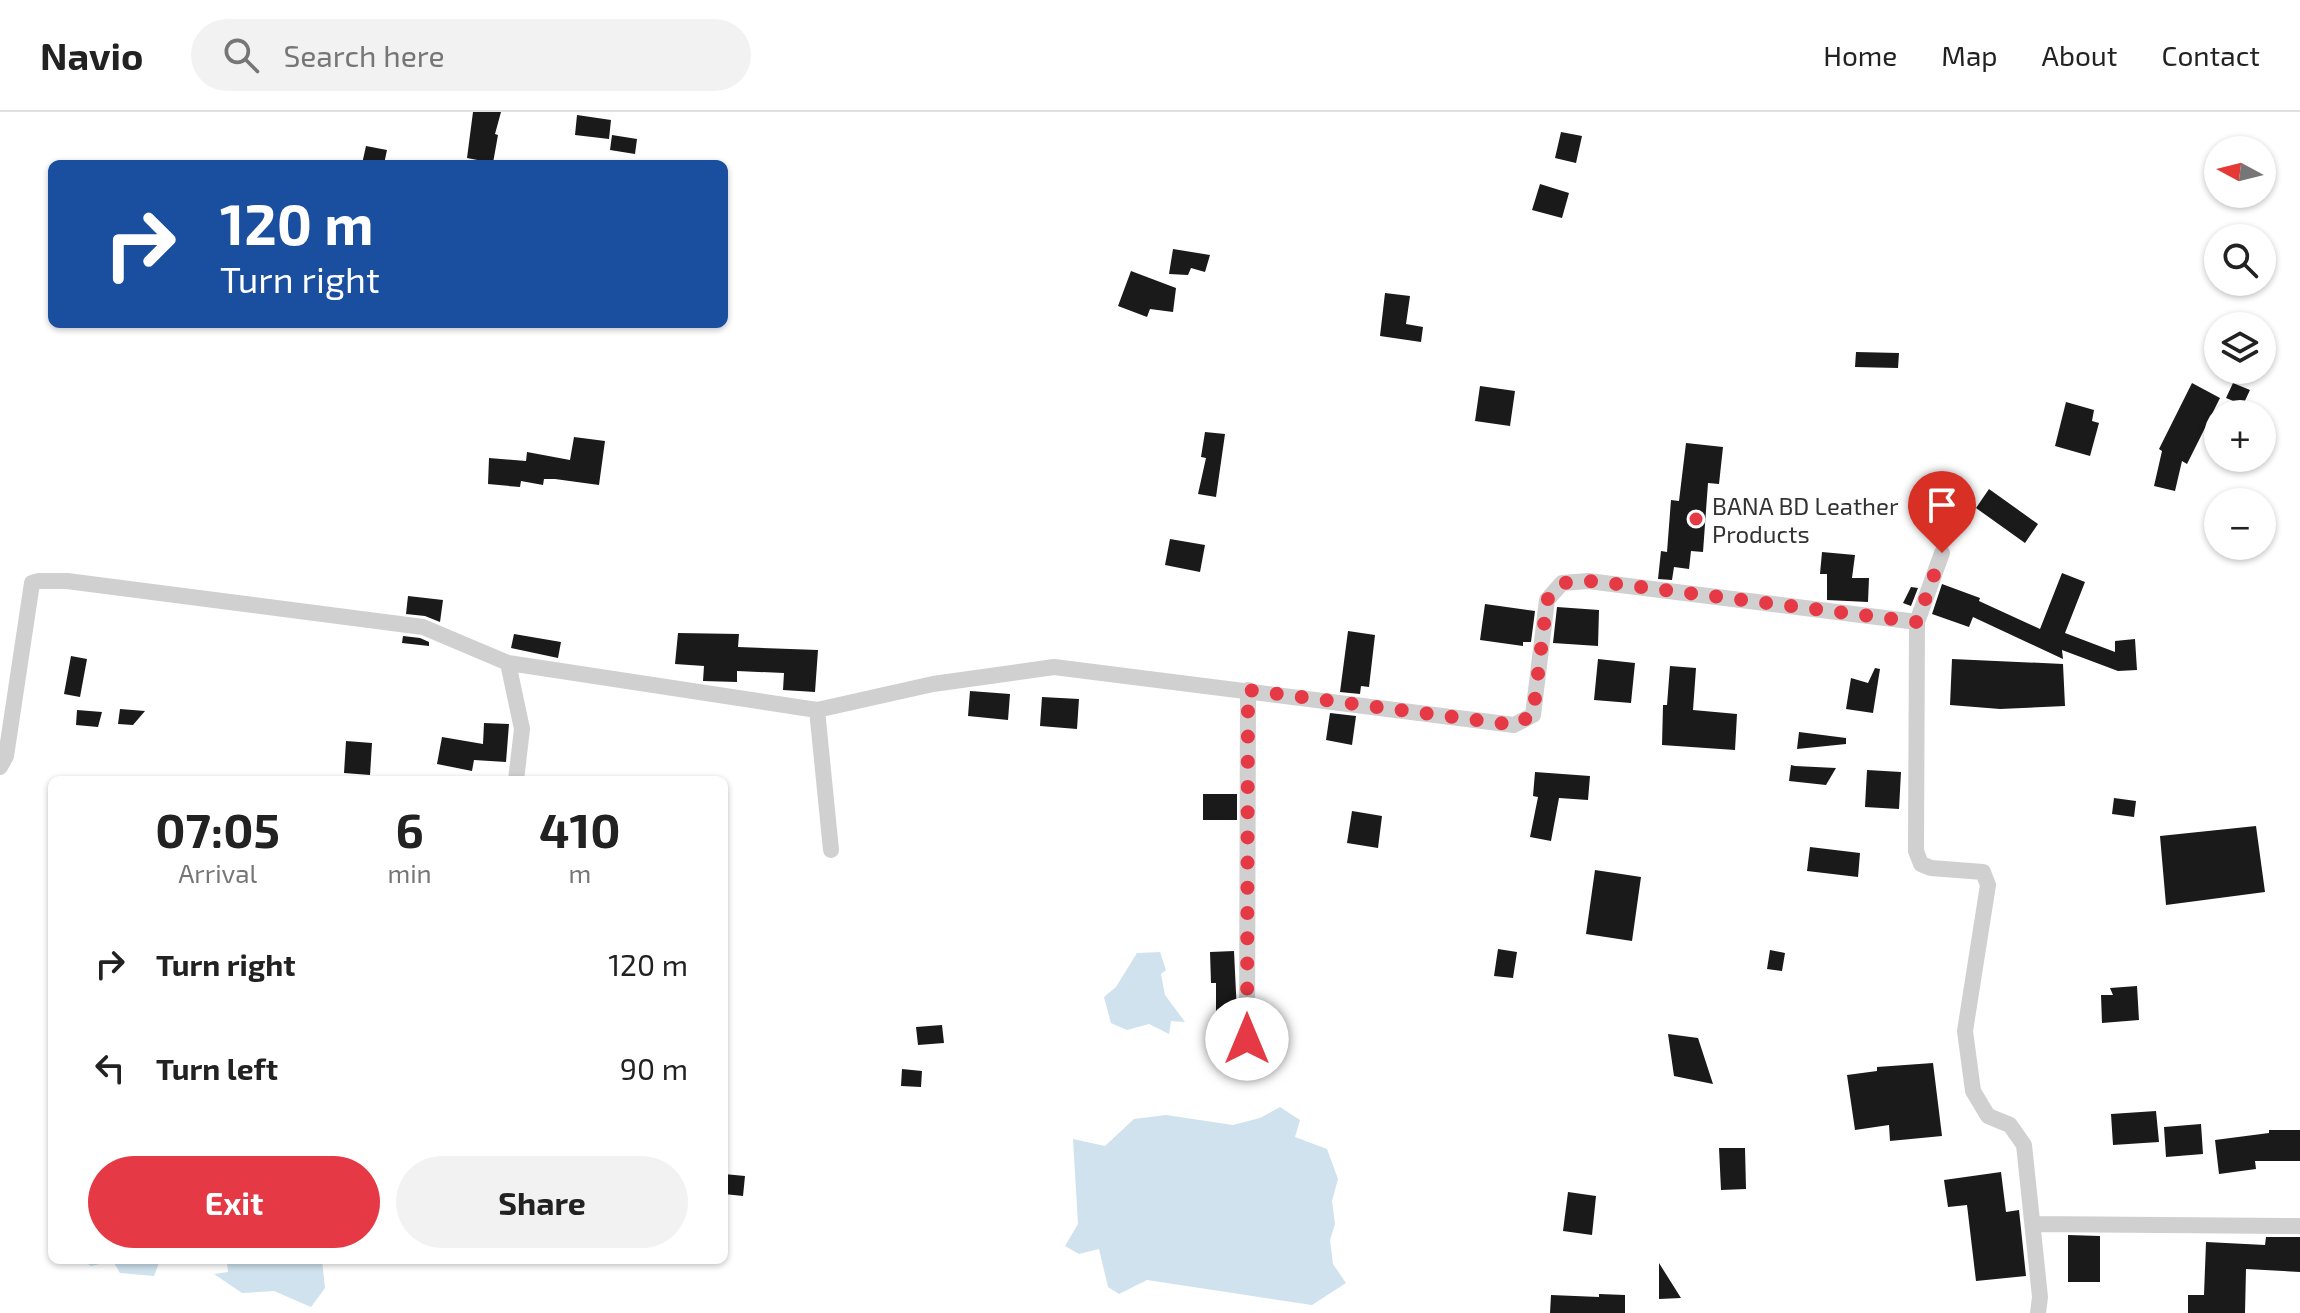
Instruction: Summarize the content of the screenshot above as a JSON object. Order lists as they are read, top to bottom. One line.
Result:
{"places":["BANA BD Leather Products"],"north":"left","page":{"header":"Navio","search":"Search here","nav":["Home","Map","About","Contact"],"map_buttons":["+","−"],"turn":["120 m","Turn right"],"eta":["07:05","Arrival","6","min","410","m"],"list":[{"name":"Turn right","value":"120 m"},{"name":"Turn left","value":"90 m"}],"buttons":["Exit","Share"]}}
